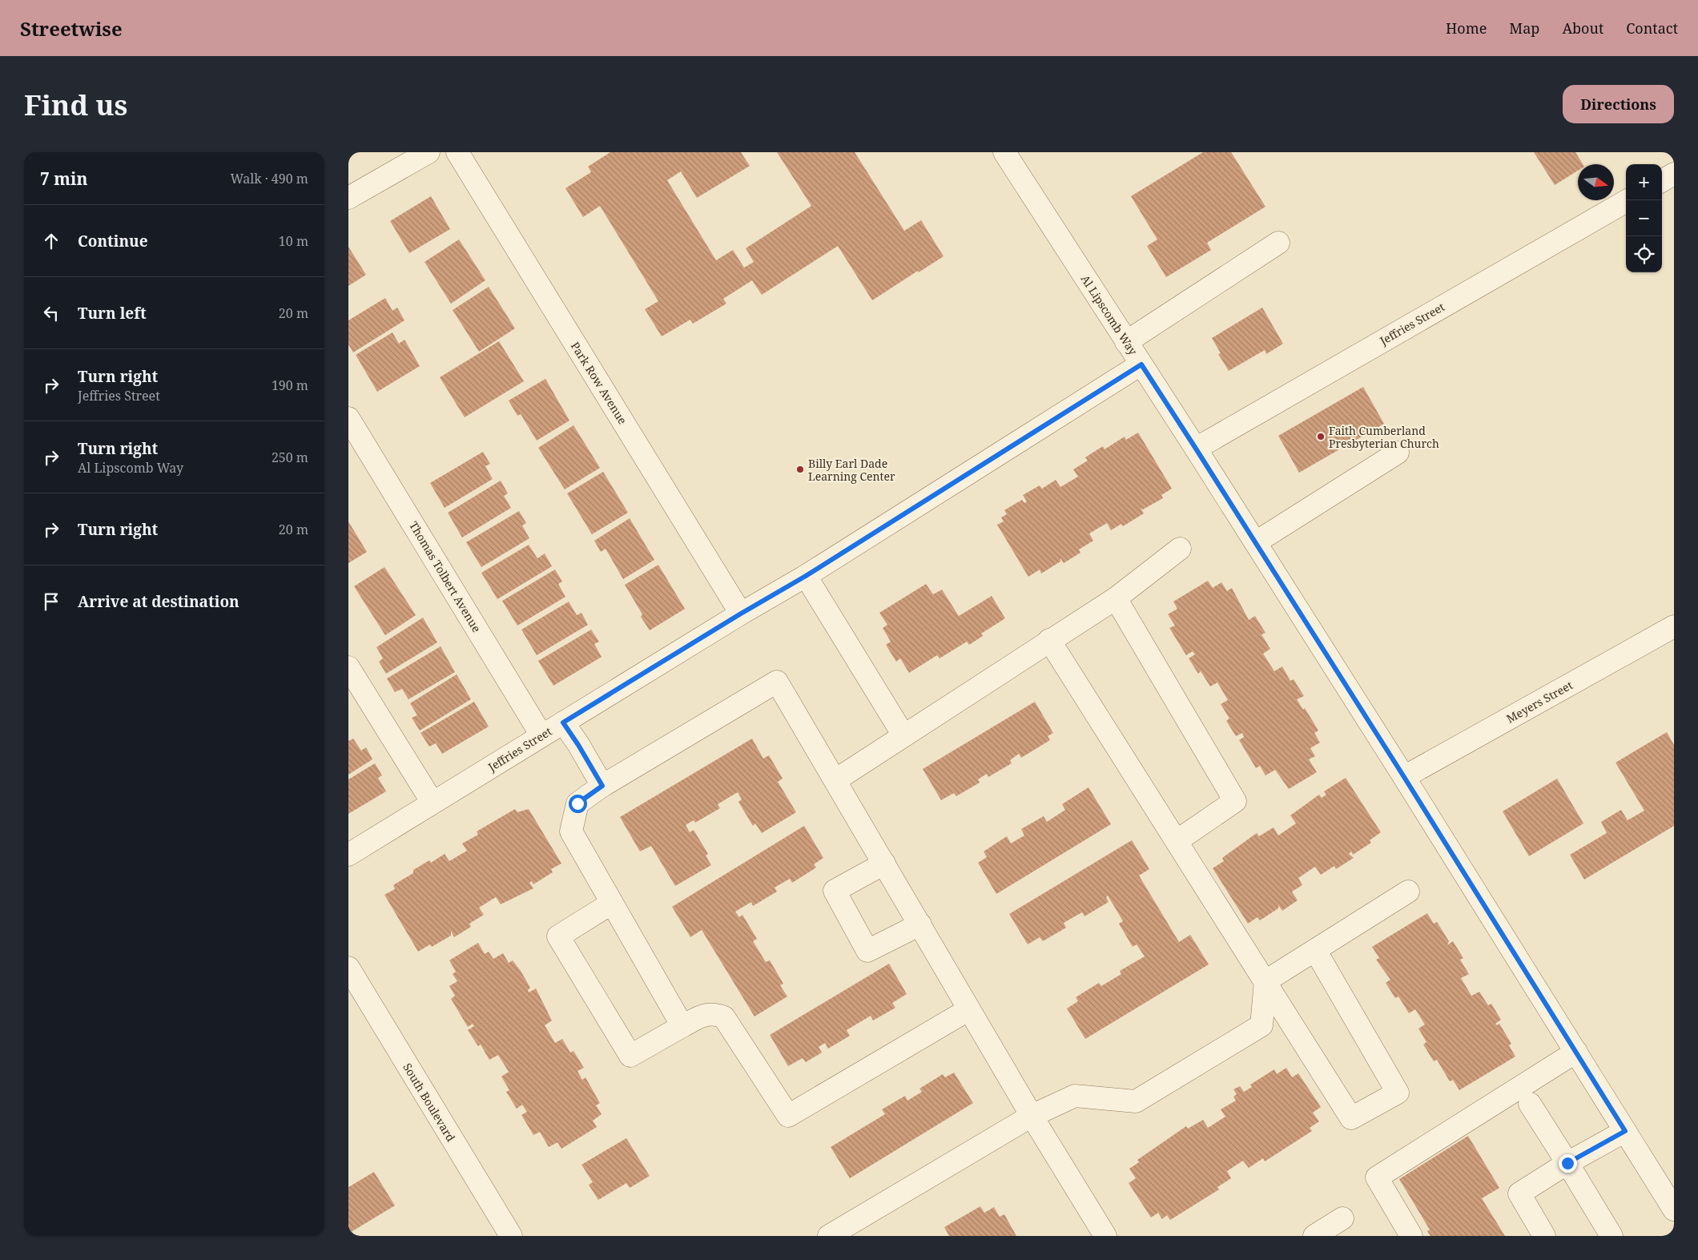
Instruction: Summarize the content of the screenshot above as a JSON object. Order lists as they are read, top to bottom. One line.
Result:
{"streets":{"street":["Al Lipscomb Way","Jeffries Street","Park Row Avenue","Thomas Tolbert Avenue","Meyers Street","South Boulevard"]},"crossings":[["Al Lipscomb Way","Jeffries Street"],["Al Lipscomb Way","Meyers Street"],["Jeffries Street","Park Row Avenue"],["Jeffries Street","Thomas Tolbert Avenue"]],"places":["Faith Cumberland Presbyterian Church","Billy Earl Dade Learning Center"],"north":"right","page":{"header":"Streetwise","nav":["Home","Map","About","Contact"],"buttons":"Directions","title":"Find us","heading":["7 min","Walk · 490 m"],"map_buttons":["+","−"],"list":[["Continue","10 m"],["Turn left","20 m"],["Turn right","Jeffries Street","190 m"],["Turn right","Al Lipscomb Way","250 m"],["Turn right","20 m"],"Arrive at destination"]}}
